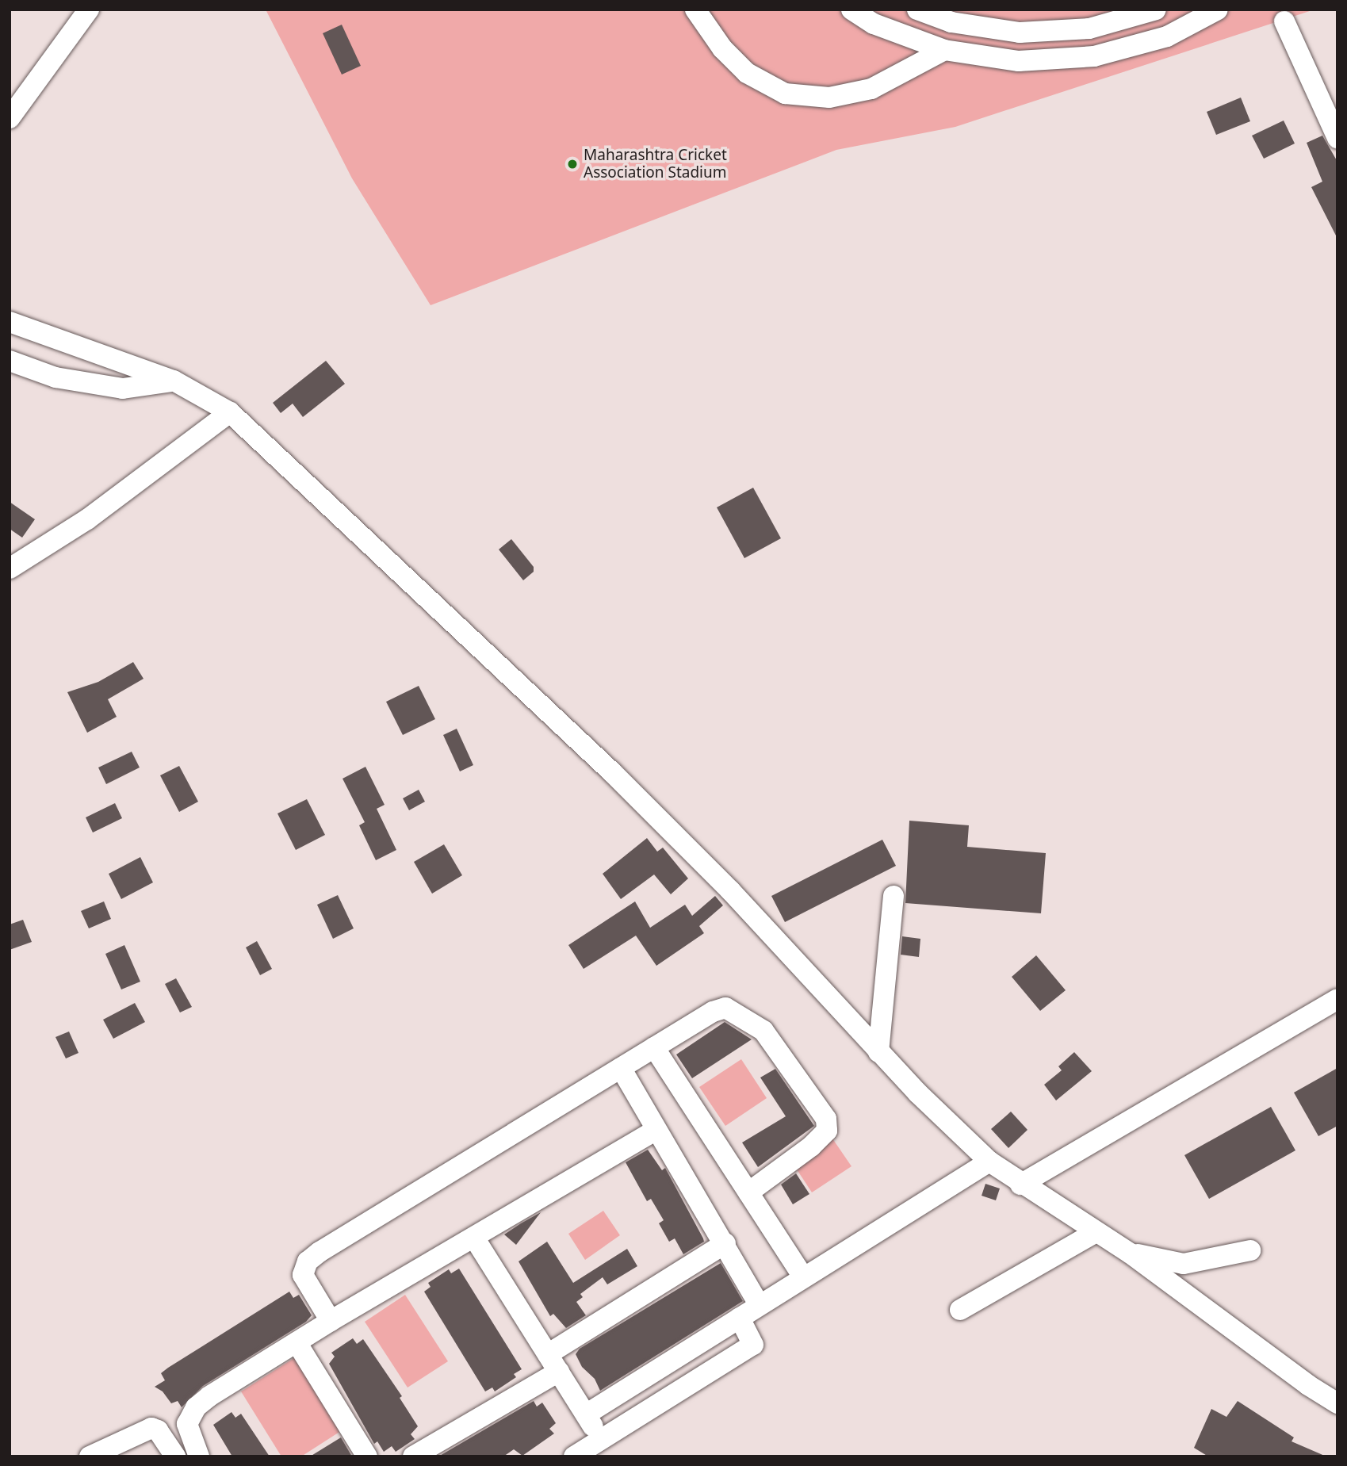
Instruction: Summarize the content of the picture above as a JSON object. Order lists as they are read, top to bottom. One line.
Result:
{"places":["Maharashtra Cricket Association Stadium"]}
